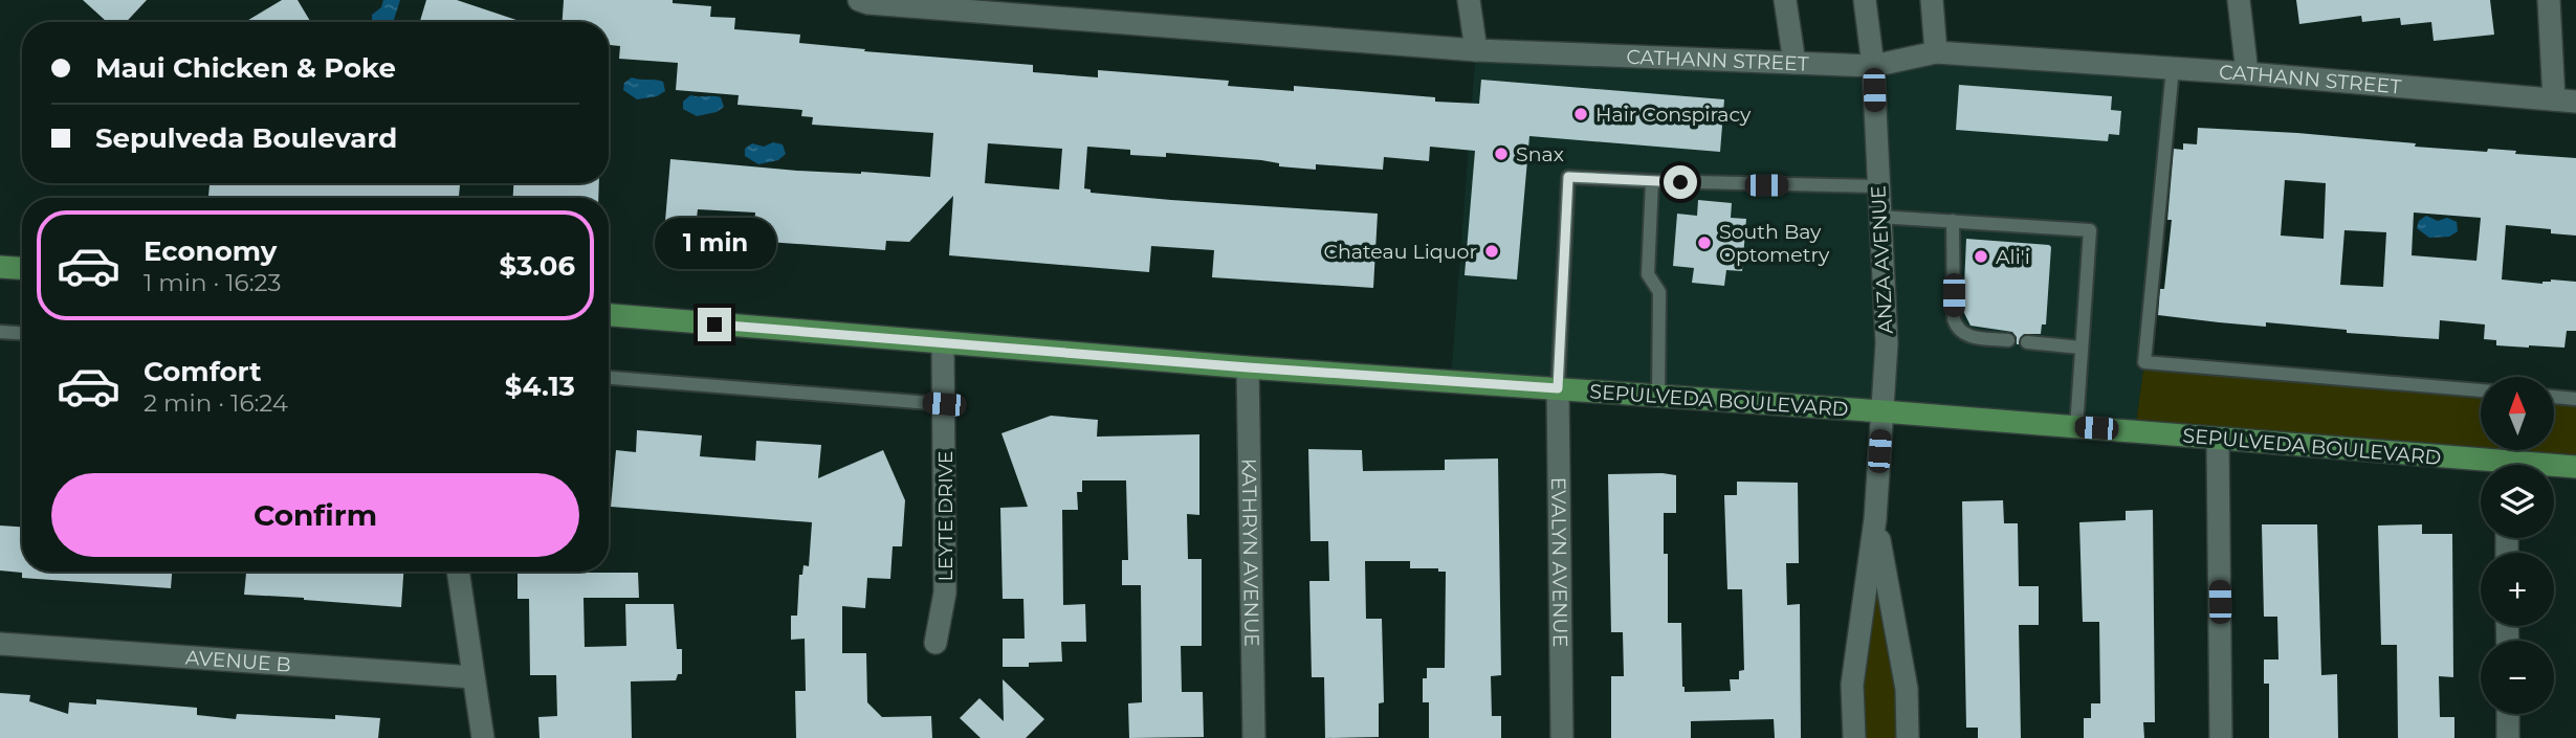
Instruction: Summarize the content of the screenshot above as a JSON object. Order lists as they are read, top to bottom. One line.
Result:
{"streets":{"main road":["SEPULVEDA BOULEVARD"],"street":["CATHANN STREET","ANZA AVENUE","LEYTE DRIVE","KATHRYN AVENUE","EVALYN AVENUE","AVENUE B"]},"crossings":[["CATHANN STREET","ANZA AVENUE"],["ANZA AVENUE","SEPULVEDA BOULEVARD"],["SEPULVEDA BOULEVARD","LEYTE DRIVE"],["SEPULVEDA BOULEVARD","KATHRYN AVENUE"],["SEPULVEDA BOULEVARD","EVALYN AVENUE"]],"places":["Hair Conspiracy","Snax","South Bay Optometry","Chateau Liquor","Ali'i"],"north":"top","page":{"banner":["Maui Chicken & Poke","Sepulveda Boulevard"],"list":[{"name":"Economy","note":"1 min · 16:23","value":"$3.06"},{"name":"Comfort","note":"2 min · 16:24","value":"$4.13"}],"bubble":"1 min","map_buttons":["+","−"],"buttons":"Confirm"}}
